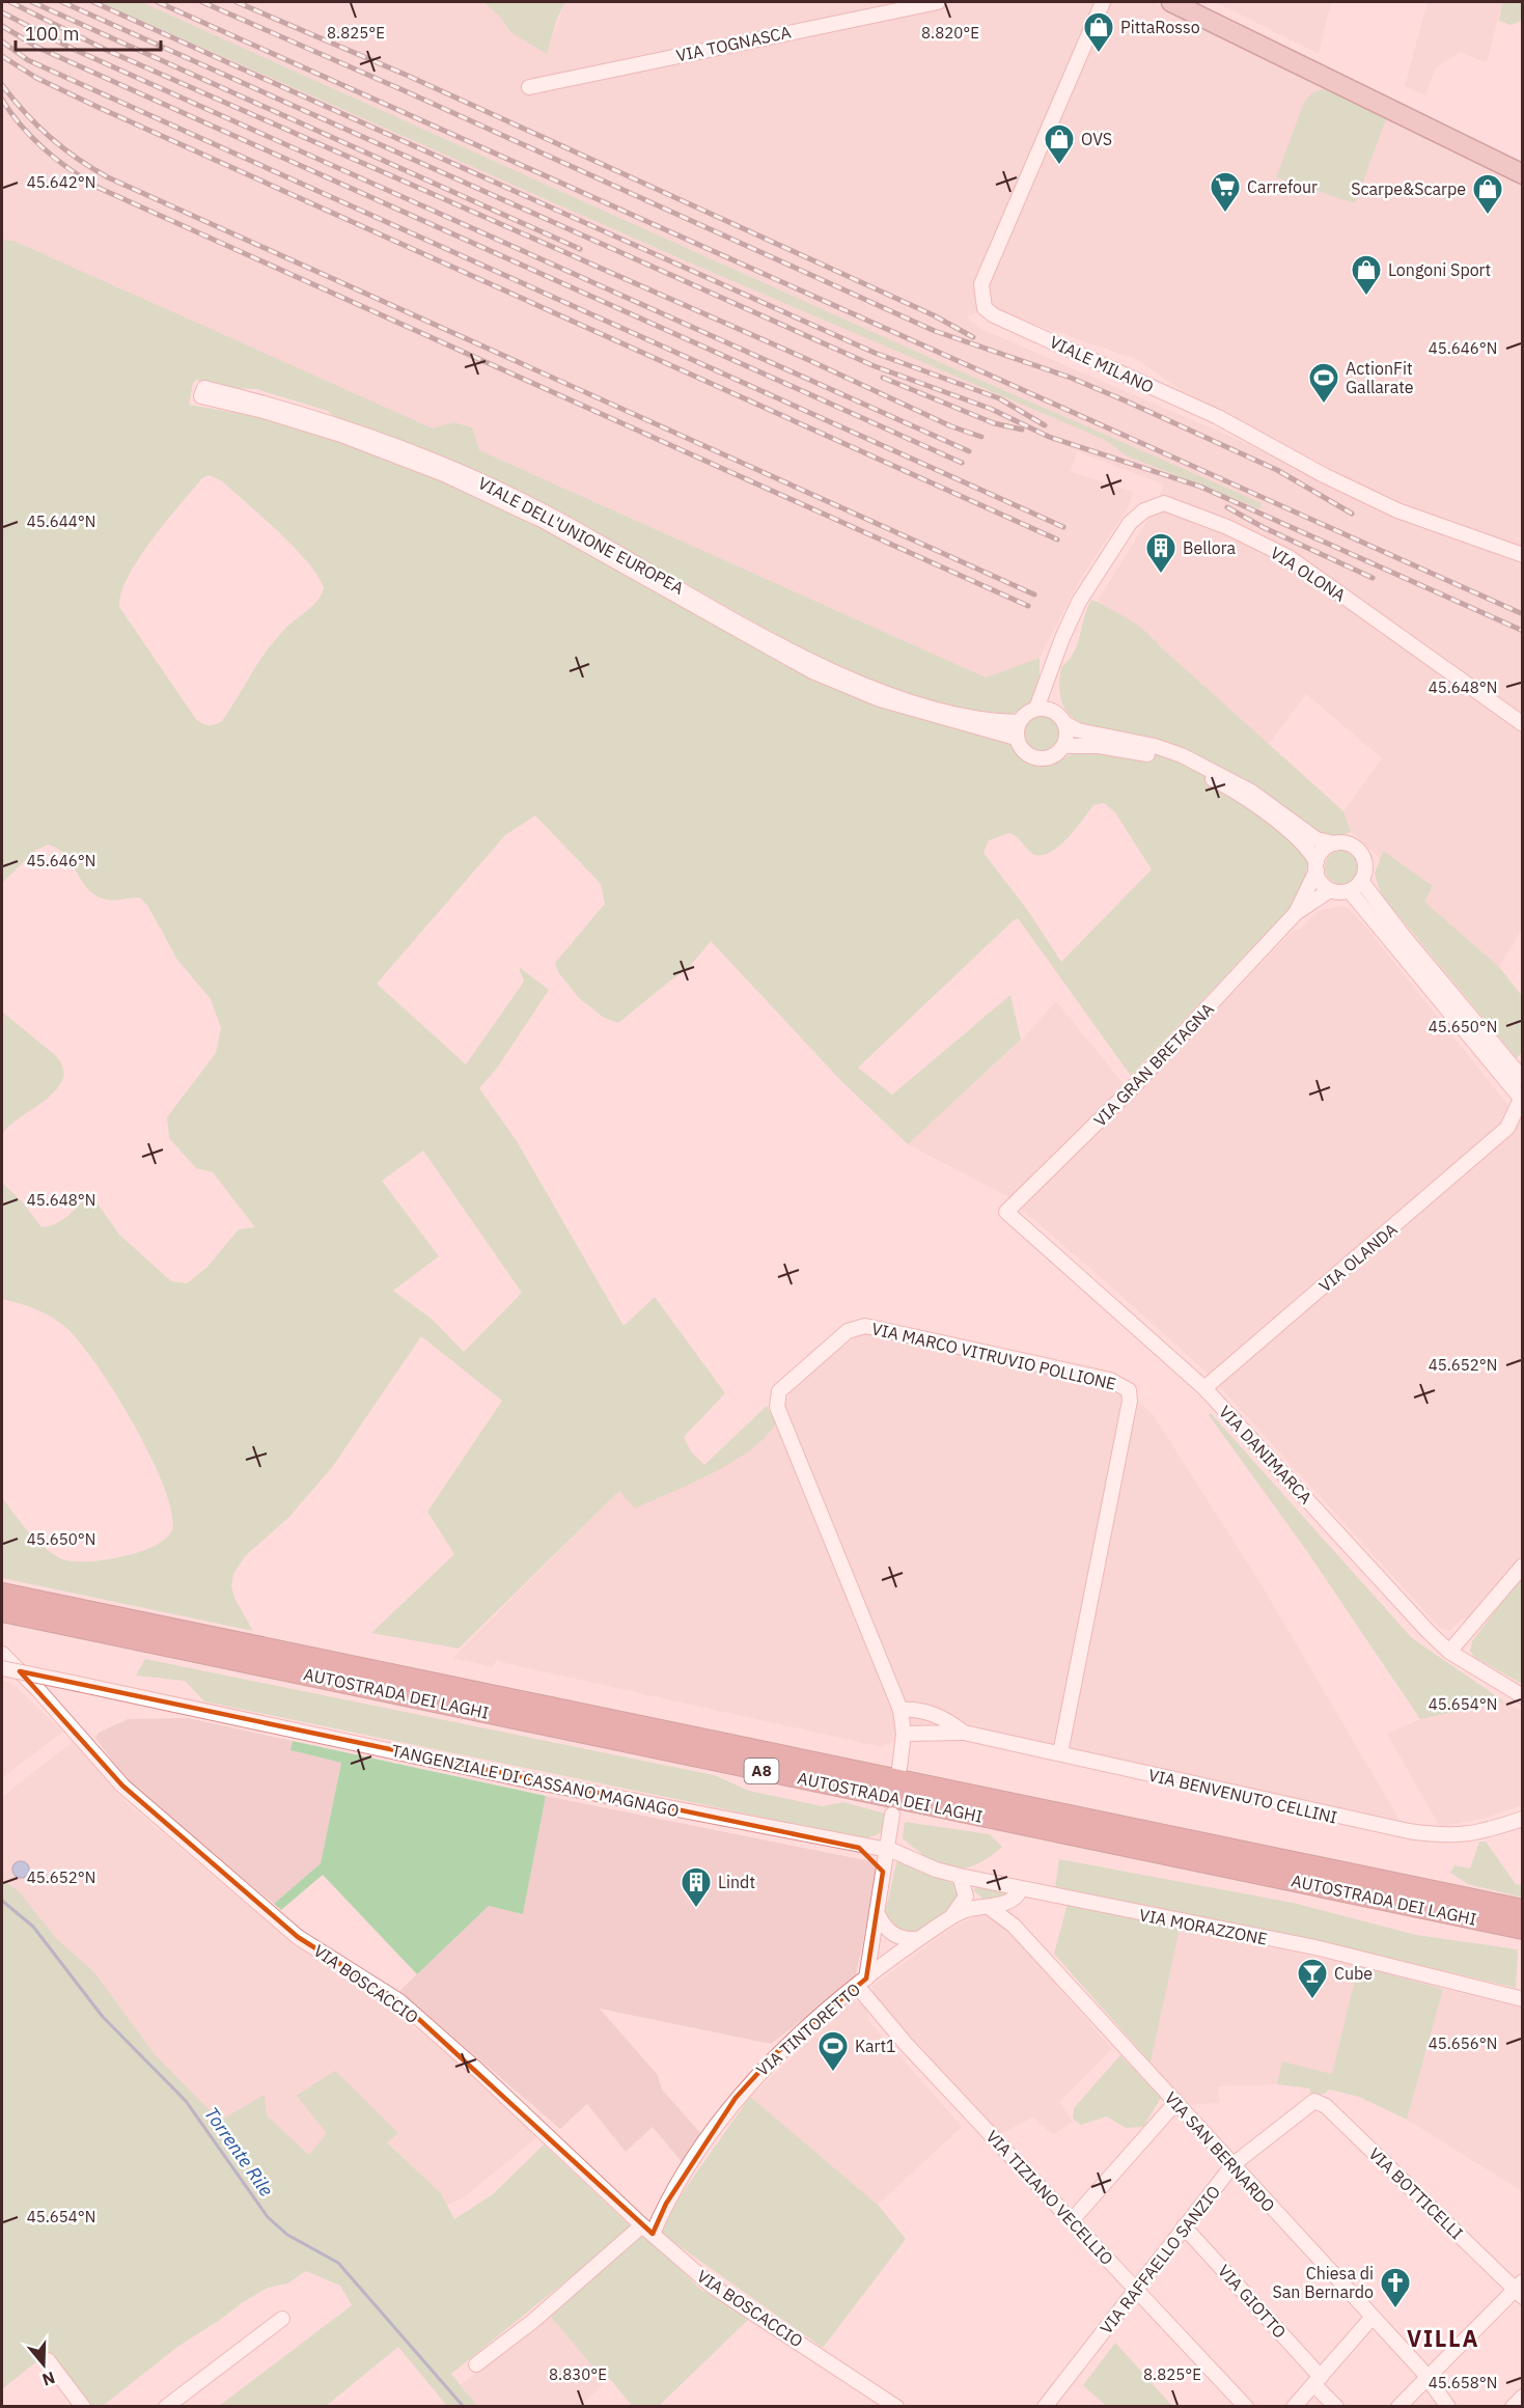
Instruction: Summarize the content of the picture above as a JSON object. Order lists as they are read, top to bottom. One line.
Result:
{"streets":{"highway":["AUTOSTRADA DEI LAGHI","A8"],"street":["VIA TOGNASCA","VIALE MILANO","VIALE DELL'UNIONE EUROPEA","VIA OLONA","VIA GRAN BRETAGNA","VIA OLANDA","VIA MARCO VITRUVIO POLLIONE","VIA DANIMARCA","TANGENZIALE DI CASSANO MAGNAGO","VIA BENVENUTO CELLINI","VIA MORAZZONE","VIA BOSCACCIO","VIA TINTORETTO","VIA SAN BERNARDO","VIA BOTTICELLI","VIA TIZIANO VECELLIO","VIA RAFFAELLO SANZIO","VIA GIOTTO"]},"crossings":[["VIALE DELL'UNIONE EUROPEA","VIA OLONA"],["VIA GRAN BRETAGNA","VIA DANIMARCA"],["VIA OLANDA","VIA DANIMARCA"],["VIA MARCO VITRUVIO POLLIONE","VIA BENVENUTO CELLINI"],["TANGENZIALE DI CASSANO MAGNAGO","VIA MORAZZONE"],["VIA MORAZZONE","VIA TINTORETTO"],["VIA BOSCACCIO","VIA TINTORETTO"],["VIA TINTORETTO","VIA SAN BERNARDO"],["VIA TINTORETTO","VIA TIZIANO VECELLIO"],["VIA SAN BERNARDO","VIA RAFFAELLO SANZIO"],["VIA BOTTICELLI","VIA RAFFAELLO SANZIO"],["VIA TIZIANO VECELLIO","VIA RAFFAELLO SANZIO"],["VIA RAFFAELLO SANZIO","VIA GIOTTO"]],"districts":["VILLA"],"water":["Torrente Rile"],"places":{"shop":["PittaRosso","OVS","Scarpe&Scarpe","Longoni Sport"],"supermarket":["Carrefour"],"sports":["ActionFit Gallarate","Kart1"],"building":["Bellora","Lindt"],"bar":["Cube"],"church":["Chiesa di San Bernardo"]},"scale_bar":"100 m","north":"bottom","coordinates":["8.825°E","8.820°E","45.642°N","45.646°N","45.644°N","45.648°N","45.650°N","45.652°N","45.654°N","45.656°N","8.830°E","45.658°N"]}
